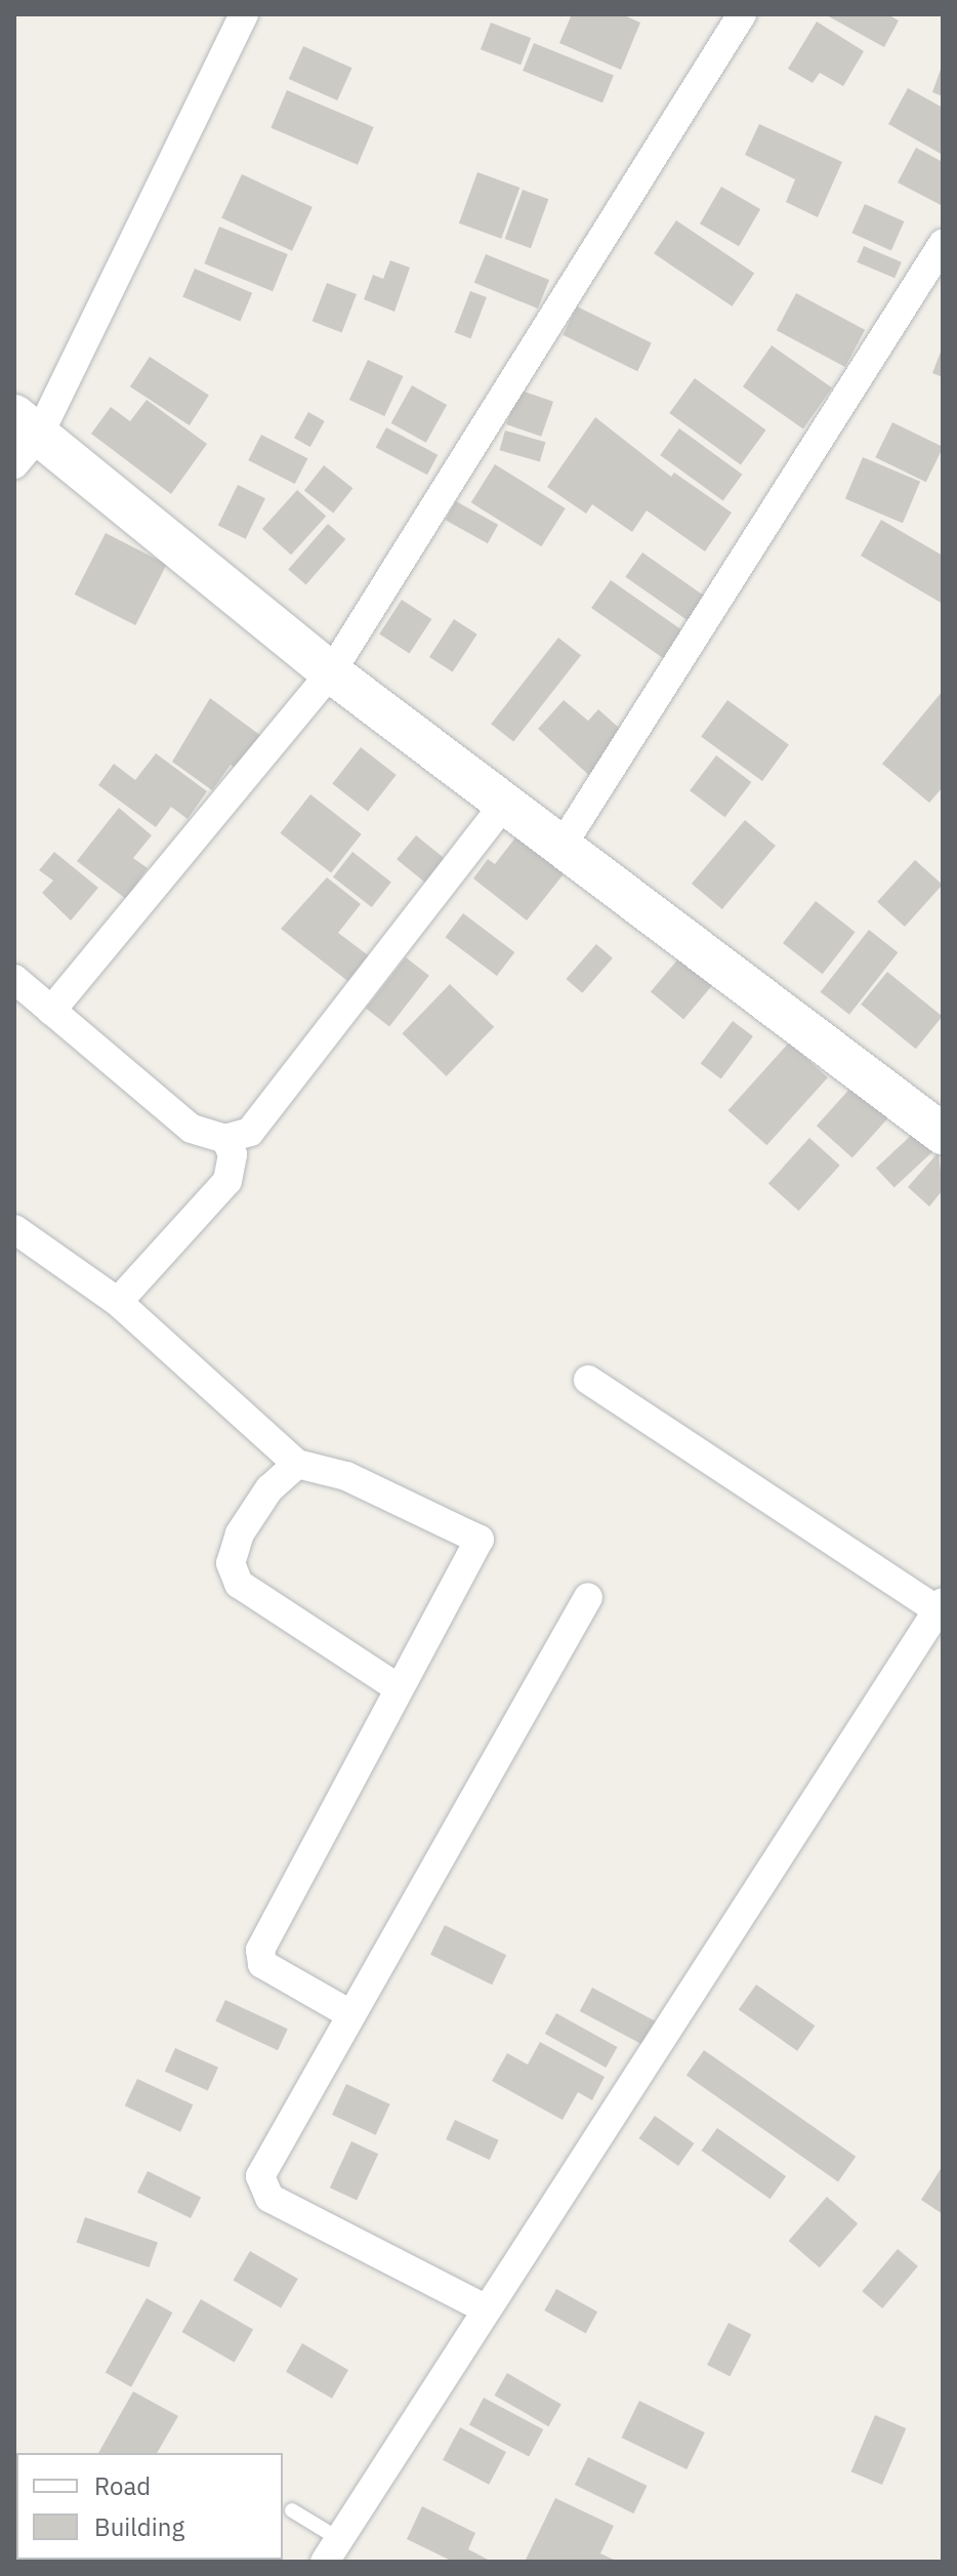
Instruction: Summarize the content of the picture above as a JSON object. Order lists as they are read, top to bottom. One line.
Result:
{"legend":["Road","Building"]}
